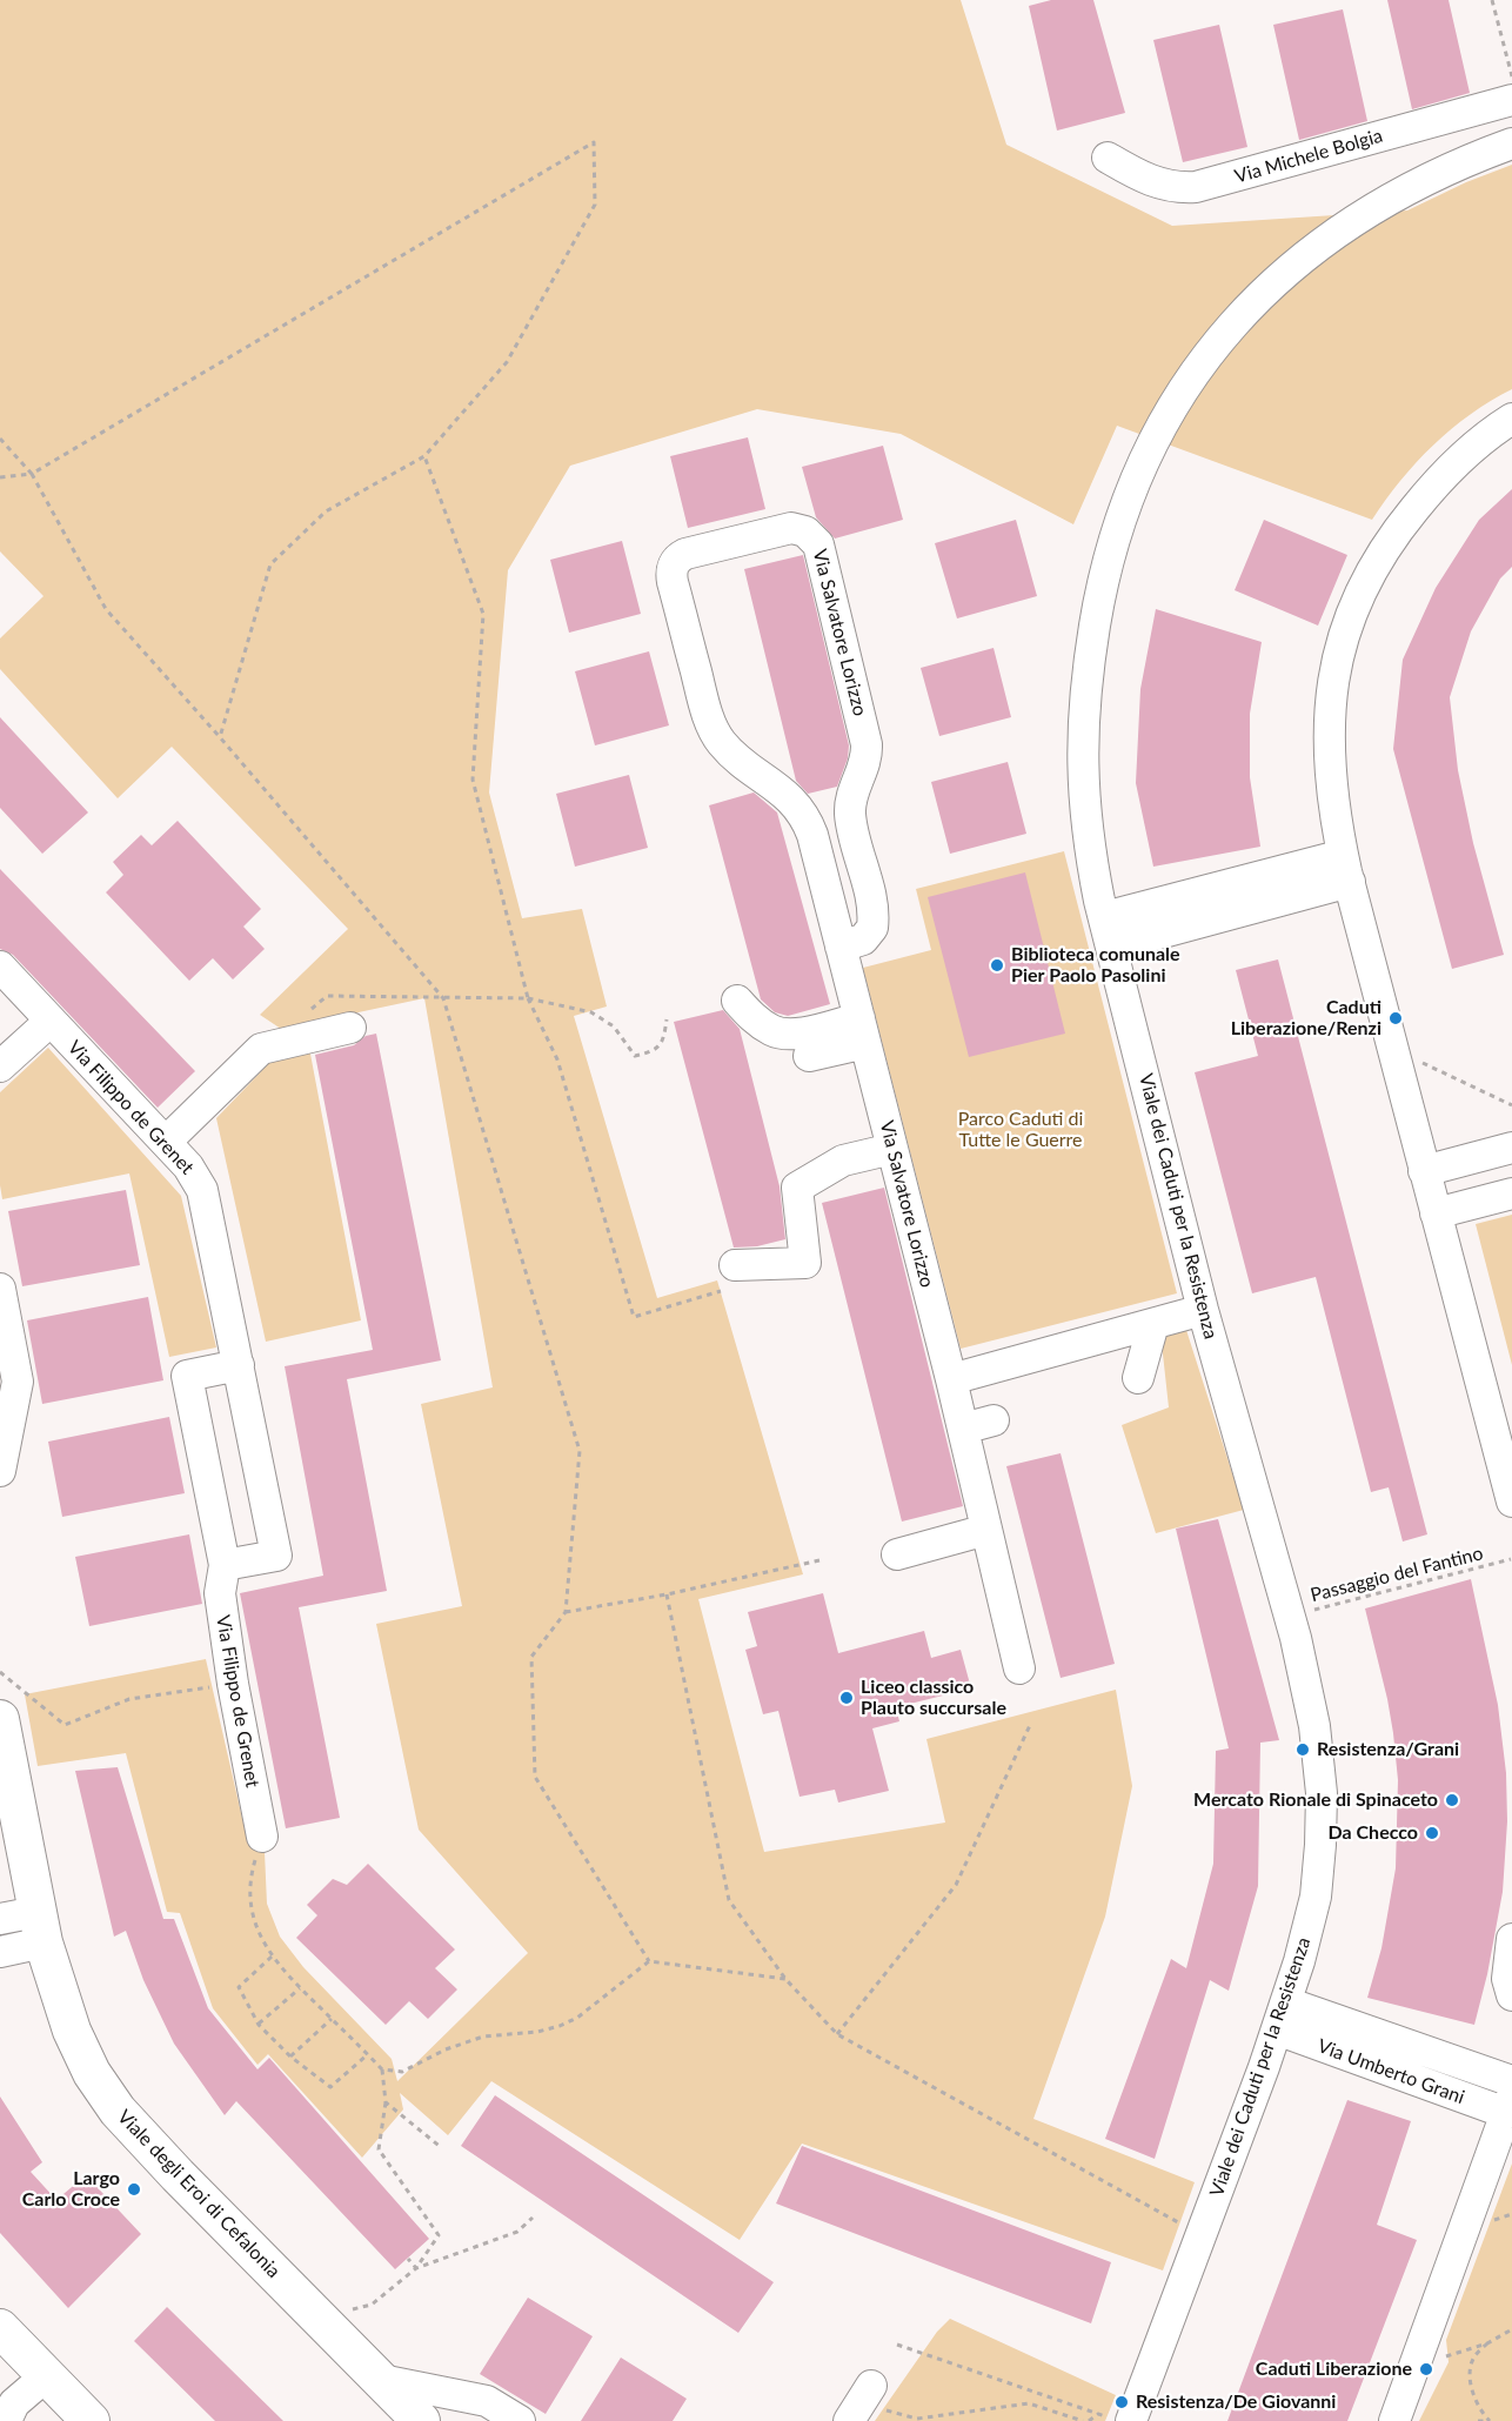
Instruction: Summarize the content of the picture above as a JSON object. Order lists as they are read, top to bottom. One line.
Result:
{"streets":{"main road":["Viale degli Eroi di Cefalonia"],"street":["Via Michele Bolgia","Via Salvatore Lorizzo","Via Filippo de Grenet","Viale dei Caduti per la Resistenza","Via Umberto Grani"],"path":["Passaggio del Fantino"]},"crossings":[["Viale dei Caduti per la Resistenza","Passaggio del Fantino"],["Viale dei Caduti per la Resistenza","Via Umberto Grani"]],"parks":["Parco Caduti di Tutte le Guerre"],"places":["Biblioteca comunale Pier Paolo Pasolini","Caduti Liberazione/Renzi","Liceo classico Plauto succursale","Resistenza/Grani","Mercato Rionale di Spinaceto","Da Checco","Largo Carlo Croce","Caduti Liberazione","Resistenza/De Giovanni"]}
